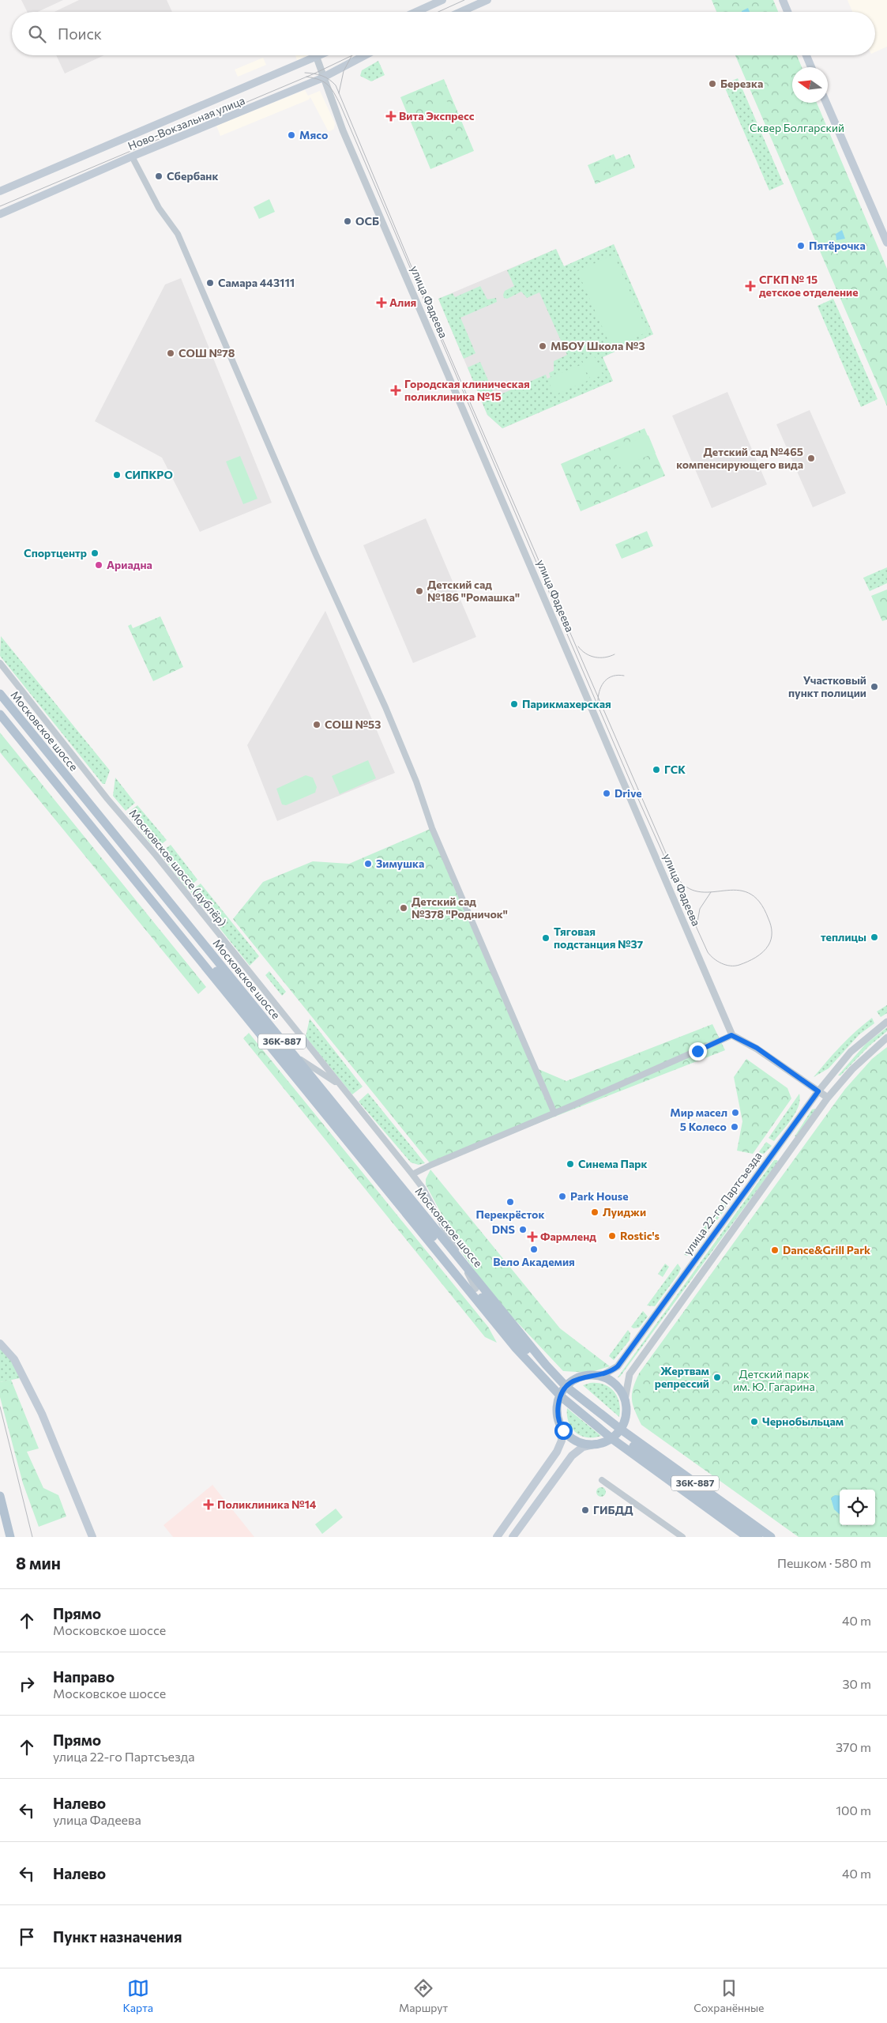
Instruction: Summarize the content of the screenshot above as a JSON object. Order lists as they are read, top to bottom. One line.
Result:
{"streets":{"main road":["Ново-Вокзальная улица","Московское шоссе","36К-887"],"street":["улица Фадеева","Московское шоссе (дублёр)","улица 22-го Партсъезда"]},"crossings":[["Ново-Вокзальная улица","улица Фадеева"],["Московское шоссе","Московское шоссе (дублёр)"],["Московское шоссе","улица 22-го Партсъезда"]],"parks":["Сквер Болгарский","Детский парк им. Ю. Гагарина"],"places":{"other":["Березка","Мясо","Сбербанк","ОСБ","Пятёрочка","Самара 443111","МБОУ Школа №3","СОШ №78","Детский сад №465 компенсирующего вида","СИПКРО","Спортцентр","Ариадна","Детский сад №186 \"Ромашка\"","Участковый пункт полиции","Парикмахерская","СОШ №53","ГСК","Drive","Зимушка","Детский сад №378 \"Родничок\"","теплицы","Тяговая подстанция №37","Мир масел","5 Колесо","Синема Парк","Park House","Перекрёсток","Луиджи","DNS","Rostic's","Вело Академия","Dance&Grill Park","Жертвам репрессий","Чернобыльцам","ГИБДД"],"health":["Вита Экспресс","СГКП № 15 детское отделение","Алия","Городская клиническая поликлиника №15","Фармленд","Поликлиника №14"]},"north":"left","page":{"search":"Поиск","heading":["8 мин","Пешком · 580 m"],"list":[["Прямо","Московское шоссе","40 m"],["Направо","Московское шоссе","30 m"],["Прямо","улица 22-го Партсъезда","370 m"],["Налево","улица Фадеева","100 m"],["Налево","40 m"],"Пункт назначения"],"nav":["Карта","Маршрут","Сохранённые"]}}
